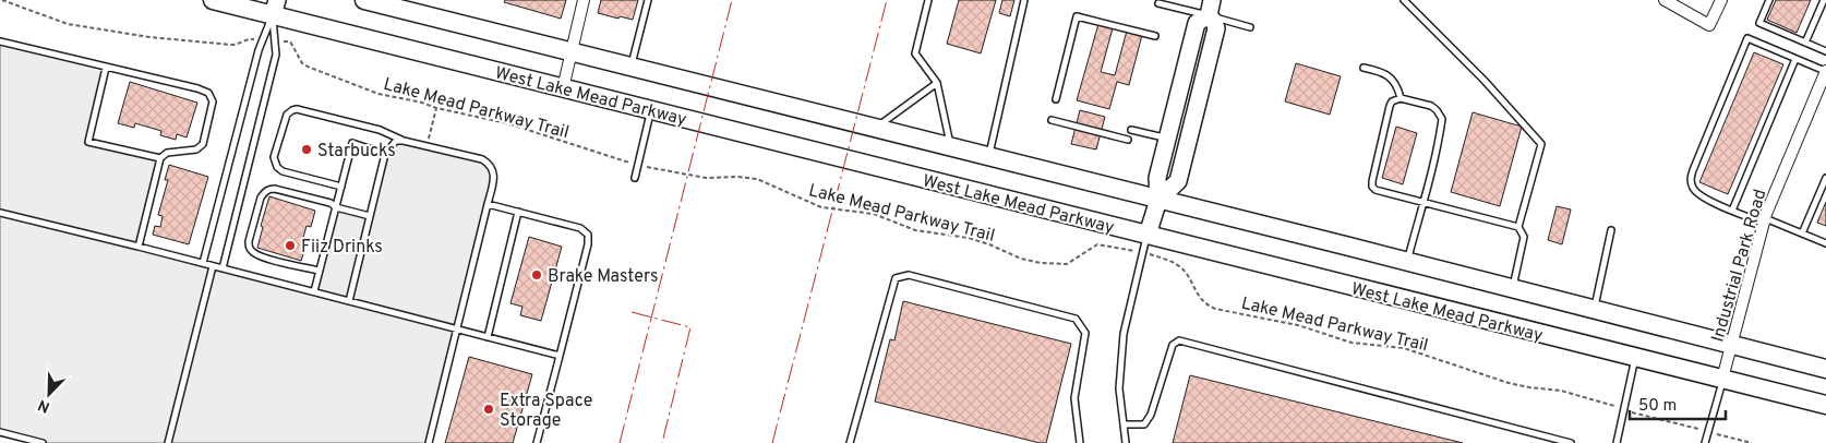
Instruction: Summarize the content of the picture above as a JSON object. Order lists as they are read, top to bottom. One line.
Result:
{"streets":{"main road":["West Lake Mead Parkway"],"street":["Industrial Park Road"],"path":["Lake Mead Parkway Trail"]},"crossings":[["West Lake Mead Parkway","Lake Mead Parkway Trail"],["West Lake Mead Parkway","Industrial Park Road"]],"places":["Starbucks","Fiiz Drinks","Brake Masters","Extra Space Storage"],"scale_bar":"50 m","north":"bottom left"}
